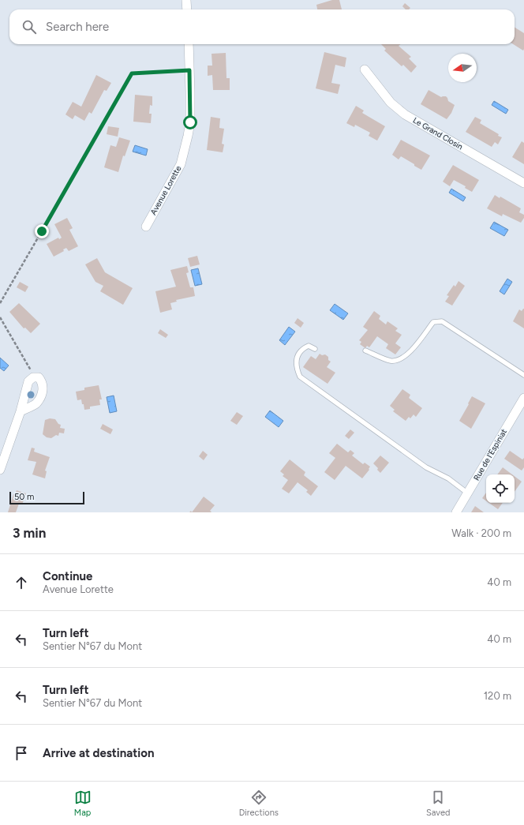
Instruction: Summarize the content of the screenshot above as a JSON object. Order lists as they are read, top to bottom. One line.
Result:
{"streets":{"street":["Le Grand Closin","Avenue Lorette","Rue de l'Espiniat"]},"scale_bar":"50 m","north":"left","page":{"search":"Search here","scale":"50 m","heading":["3 min","Walk · 200 m"],"list":[["Continue","Avenue Lorette","40 m"],["Turn left","Sentier N°67 du Mont","40 m"],["Turn left","Sentier N°67 du Mont","120 m"],"Arrive at destination"],"nav":["Map","Directions","Saved"]}}
